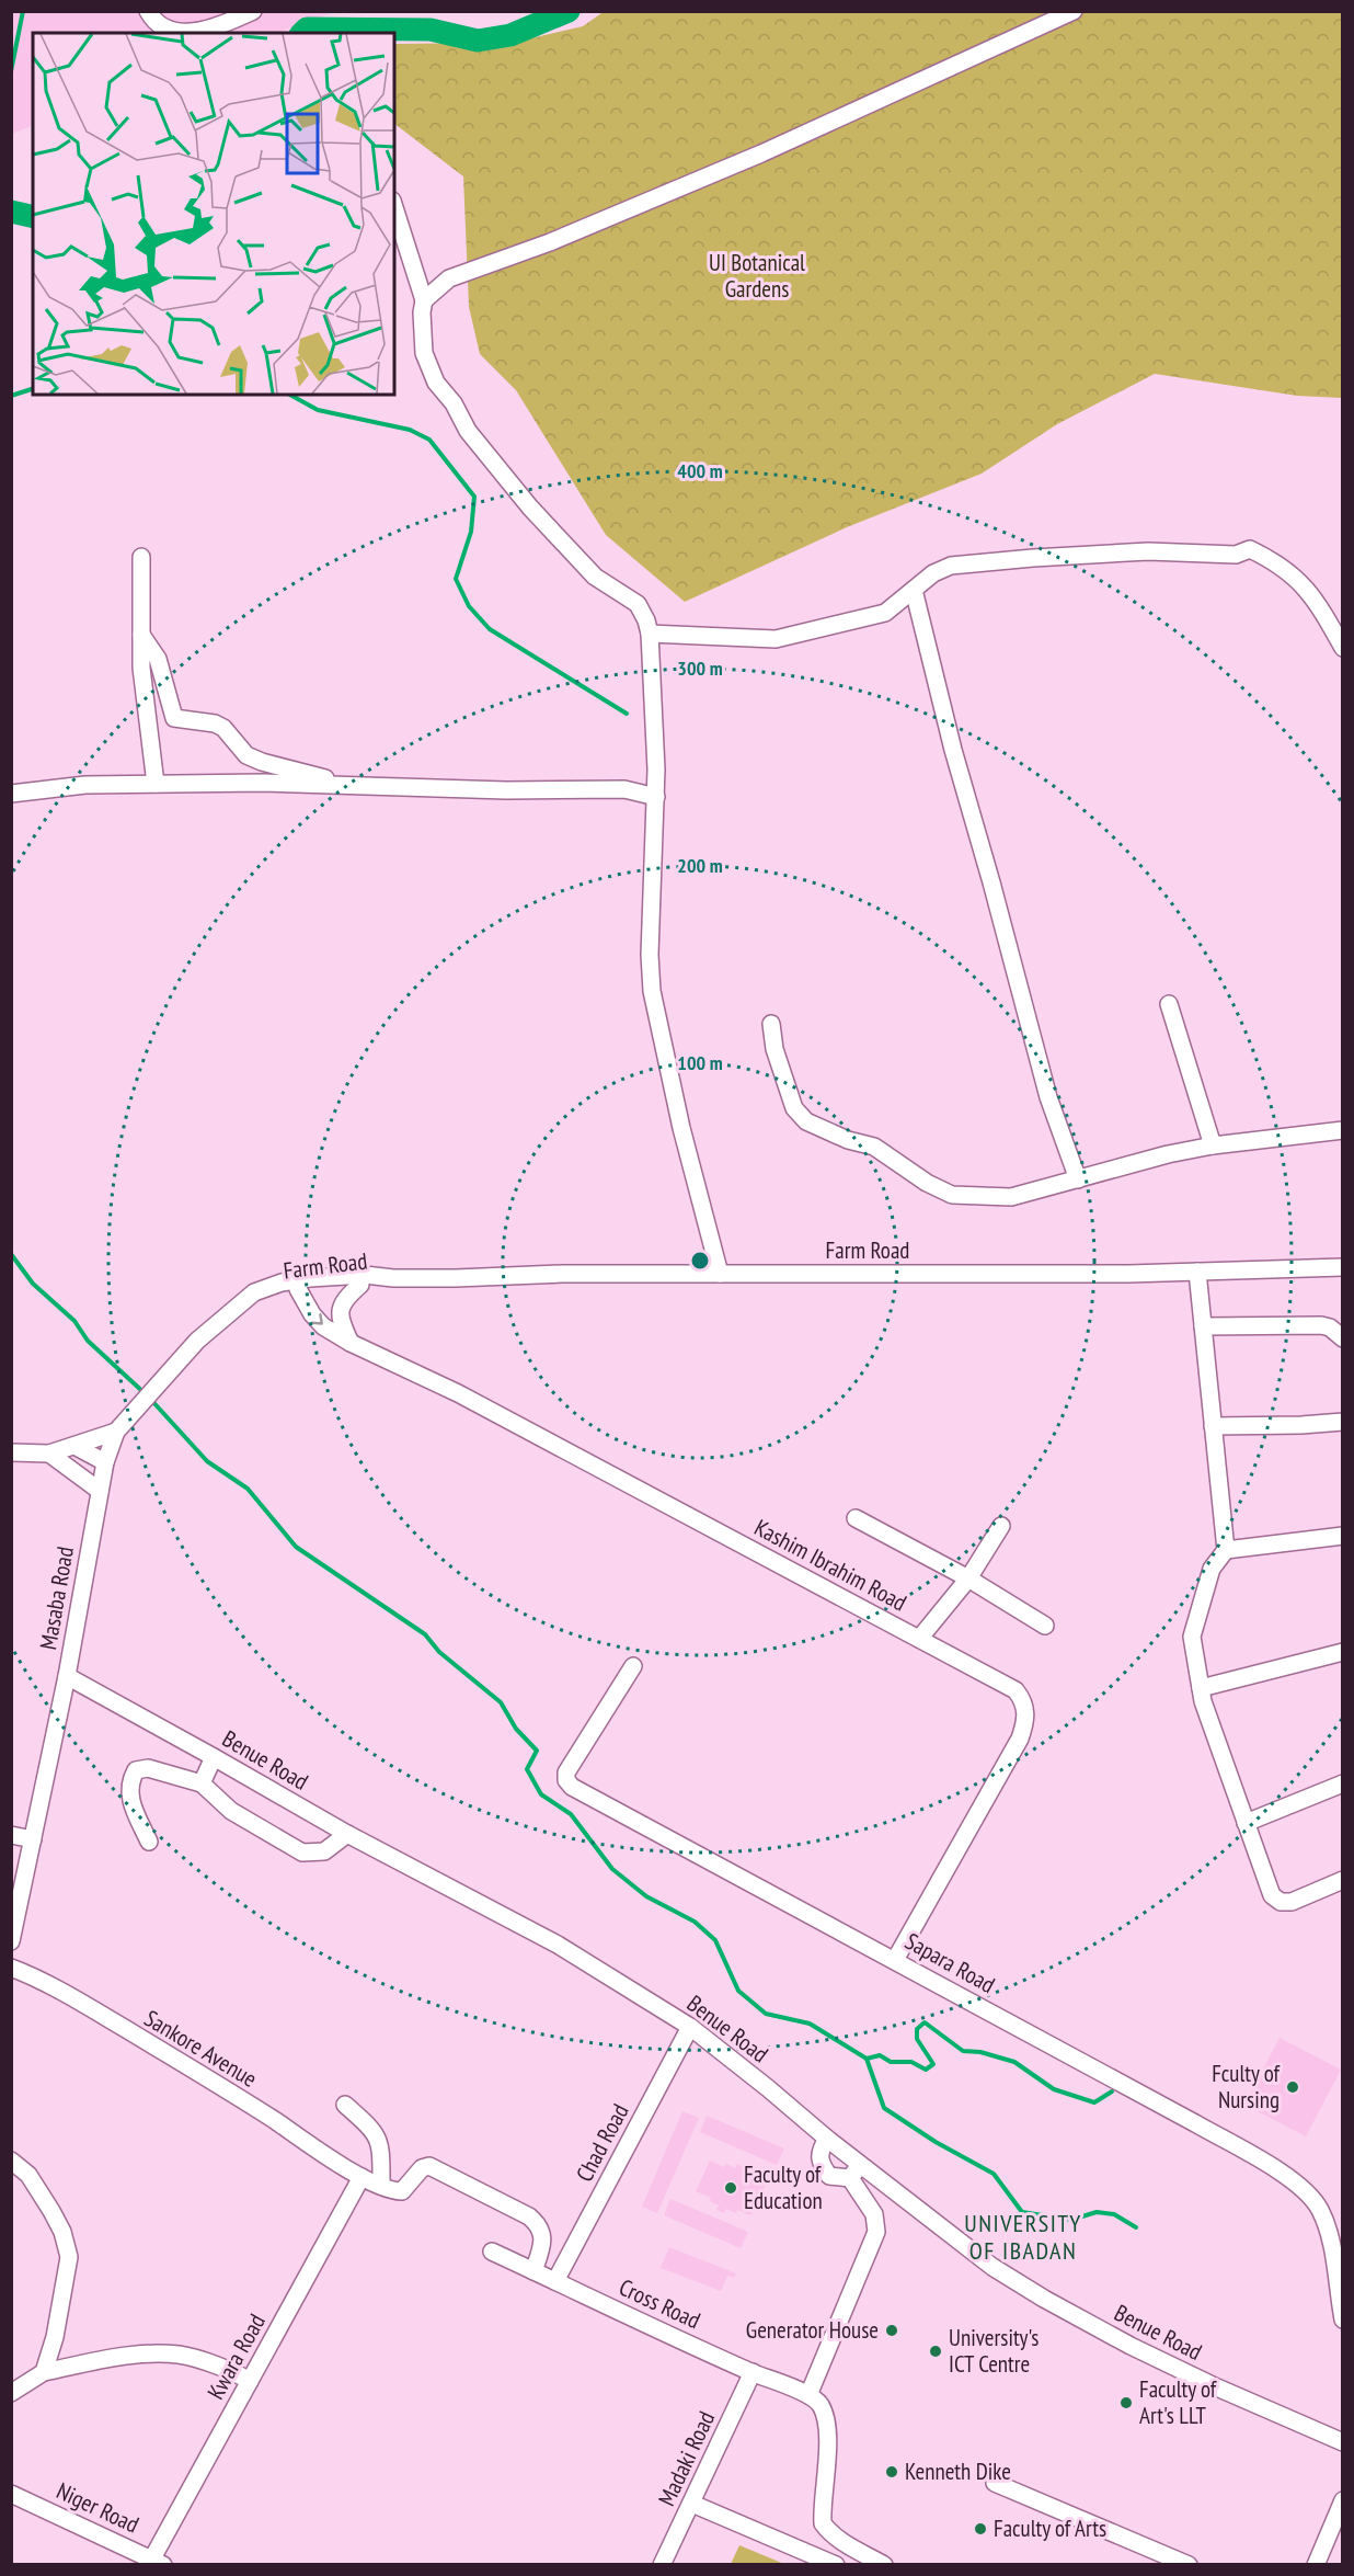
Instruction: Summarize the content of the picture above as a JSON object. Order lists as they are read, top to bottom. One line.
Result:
{"streets":{"street":["Farm Road","Kashim Ibrahim Road","Masaba Road","Benue Road","Sapara Road","Sankore Avenue","Chad Road","Cross Road","Kwara Road","Madaki Road","Niger Road"]},"crossings":[["Farm Road","Kashim Ibrahim Road"],["Farm Road","Masaba Road"],["Kashim Ibrahim Road","Sapara Road"],["Masaba Road","Benue Road"],["Benue Road","Chad Road"],["Sankore Avenue","Kwara Road"],["Chad Road","Cross Road"],["Cross Road","Madaki Road"],["Kwara Road","Niger Road"]],"districts":["UNIVERSITY OF IBADAN"],"parks":["UI Botanical Gardens"],"places":["Fculty of Nursing","Faculty of Education","Generator House","University's ICT Centre","Faculty of Art's LLT","Kenneth Dike","Faculty of Arts"],"rings":["400 m","300 m","200 m","100 m"]}
